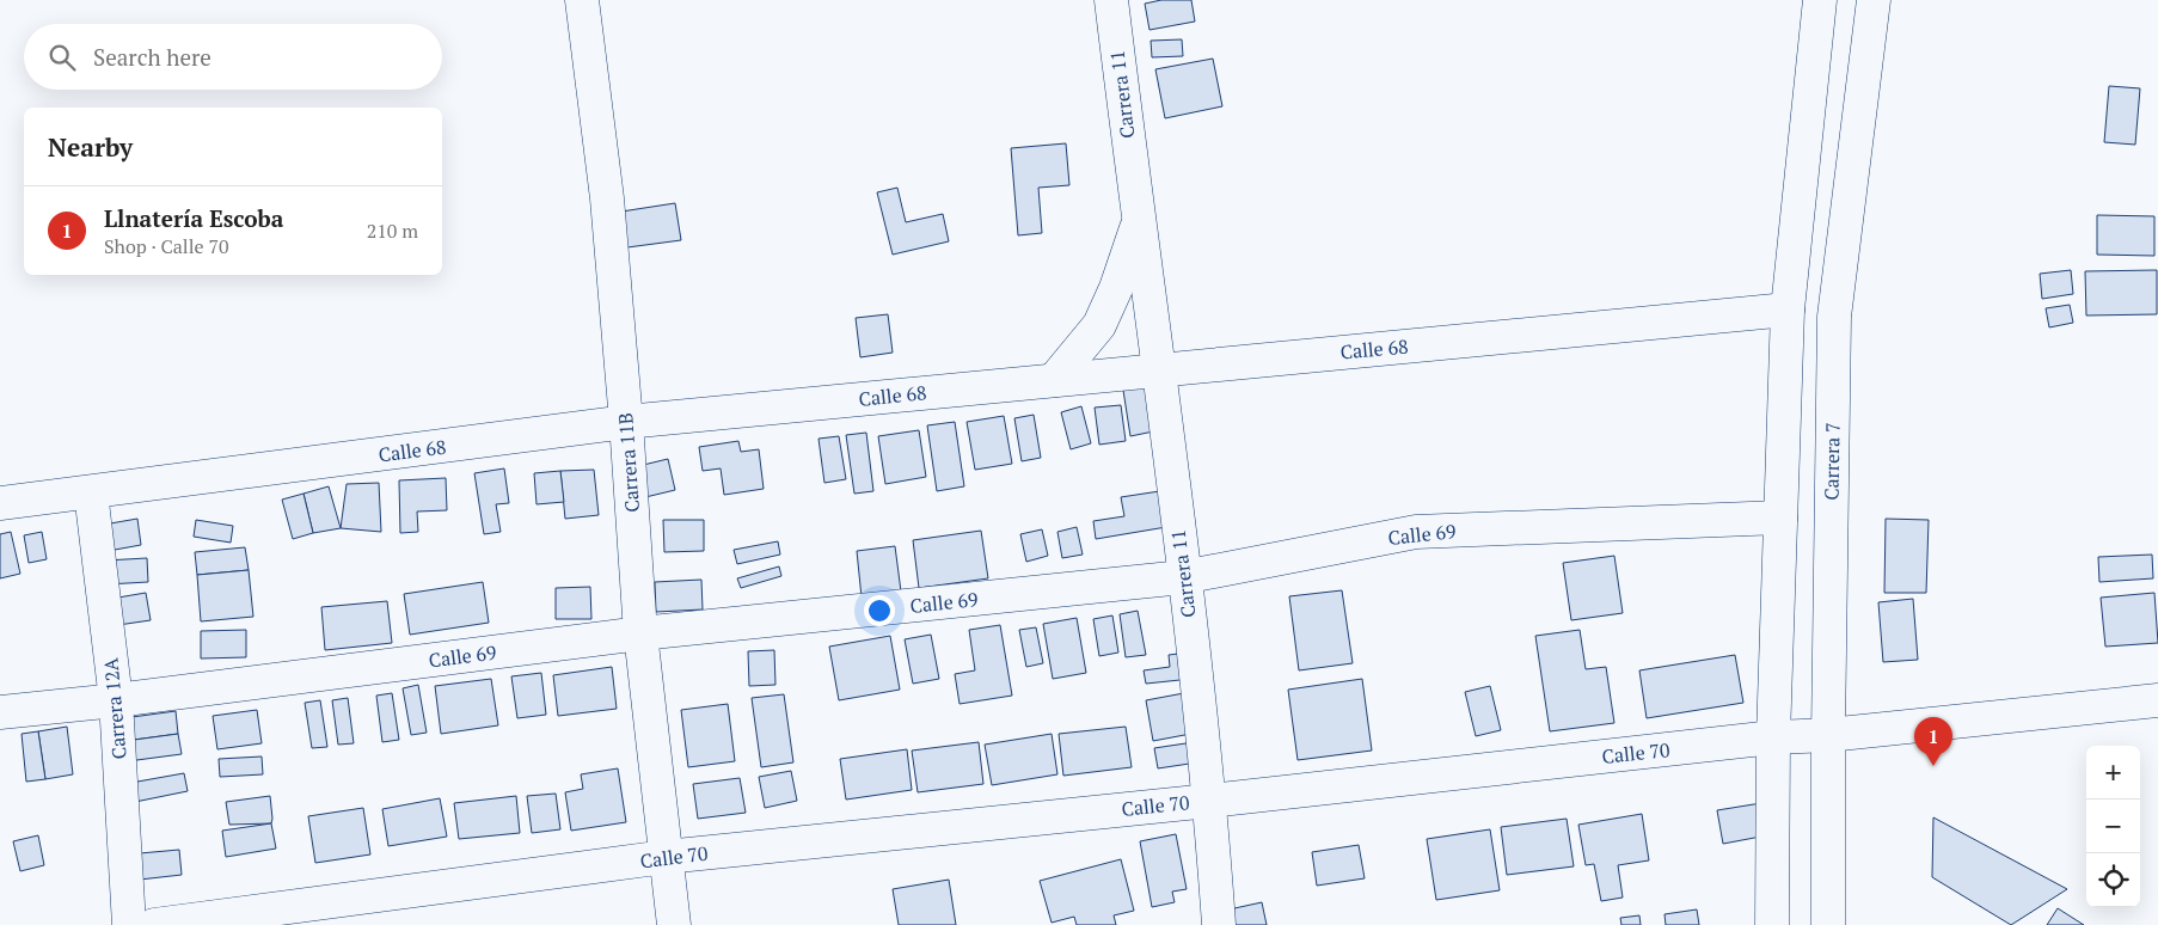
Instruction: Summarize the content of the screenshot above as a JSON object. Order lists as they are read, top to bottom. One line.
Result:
{"streets":{"street":["Carrera 11","Calle 68","Carrera 7","Carrera 11B","Calle 69","Carrera 12A","Calle 70"]},"crossings":[["Carrera 11","Calle 68"],["Carrera 11","Calle 69"],["Carrera 11","Calle 70"],["Calle 68","Carrera 11B"],["Calle 68","Carrera 12A"],["Carrera 7","Calle 70"],["Carrera 11B","Calle 69"],["Carrera 11B","Calle 70"],["Calle 69","Carrera 12A"]],"page":{"search":"Search here","heading":"Nearby","list":[{"mark":"1","name":"Llnatería Escoba","note":"Shop · Calle 70","value":"210 m"}],"pins":"1","map_buttons":["+","−"]}}
